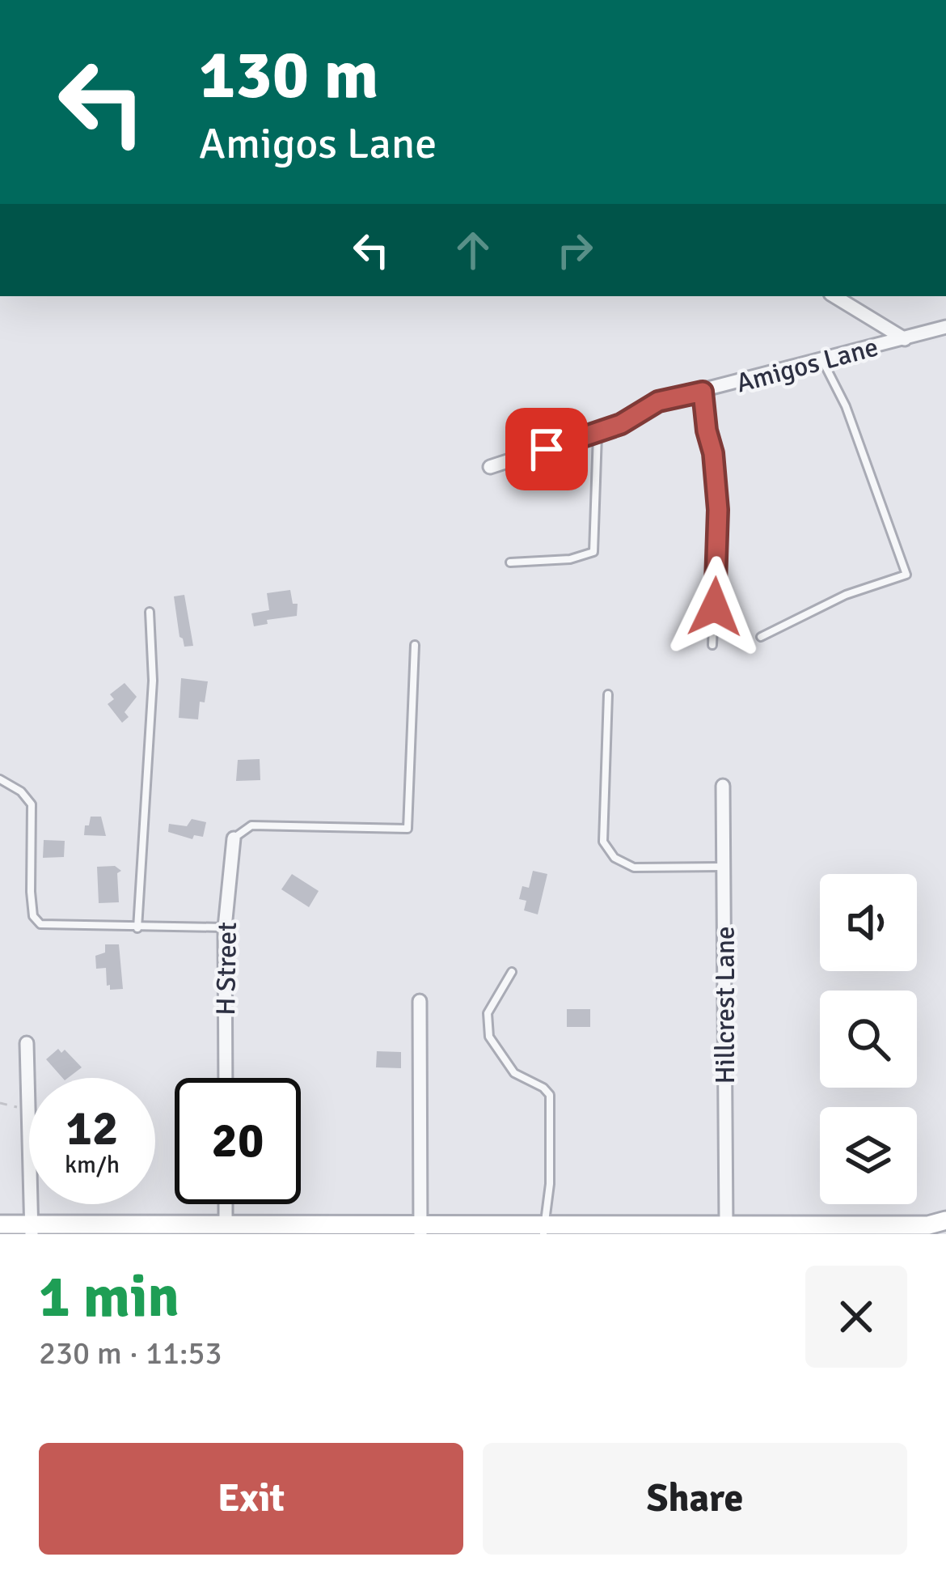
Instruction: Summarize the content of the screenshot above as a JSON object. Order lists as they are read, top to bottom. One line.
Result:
{"streets":{"street":["Amigos Lane","H Street","Hillcrest Lane"]},"page":{"turn":["130 m","Amigos Lane"],"speed":"12 km/h","limit":"20","heading":["1 min","230 m · 11:53"],"buttons":["Exit","Share"]}}
